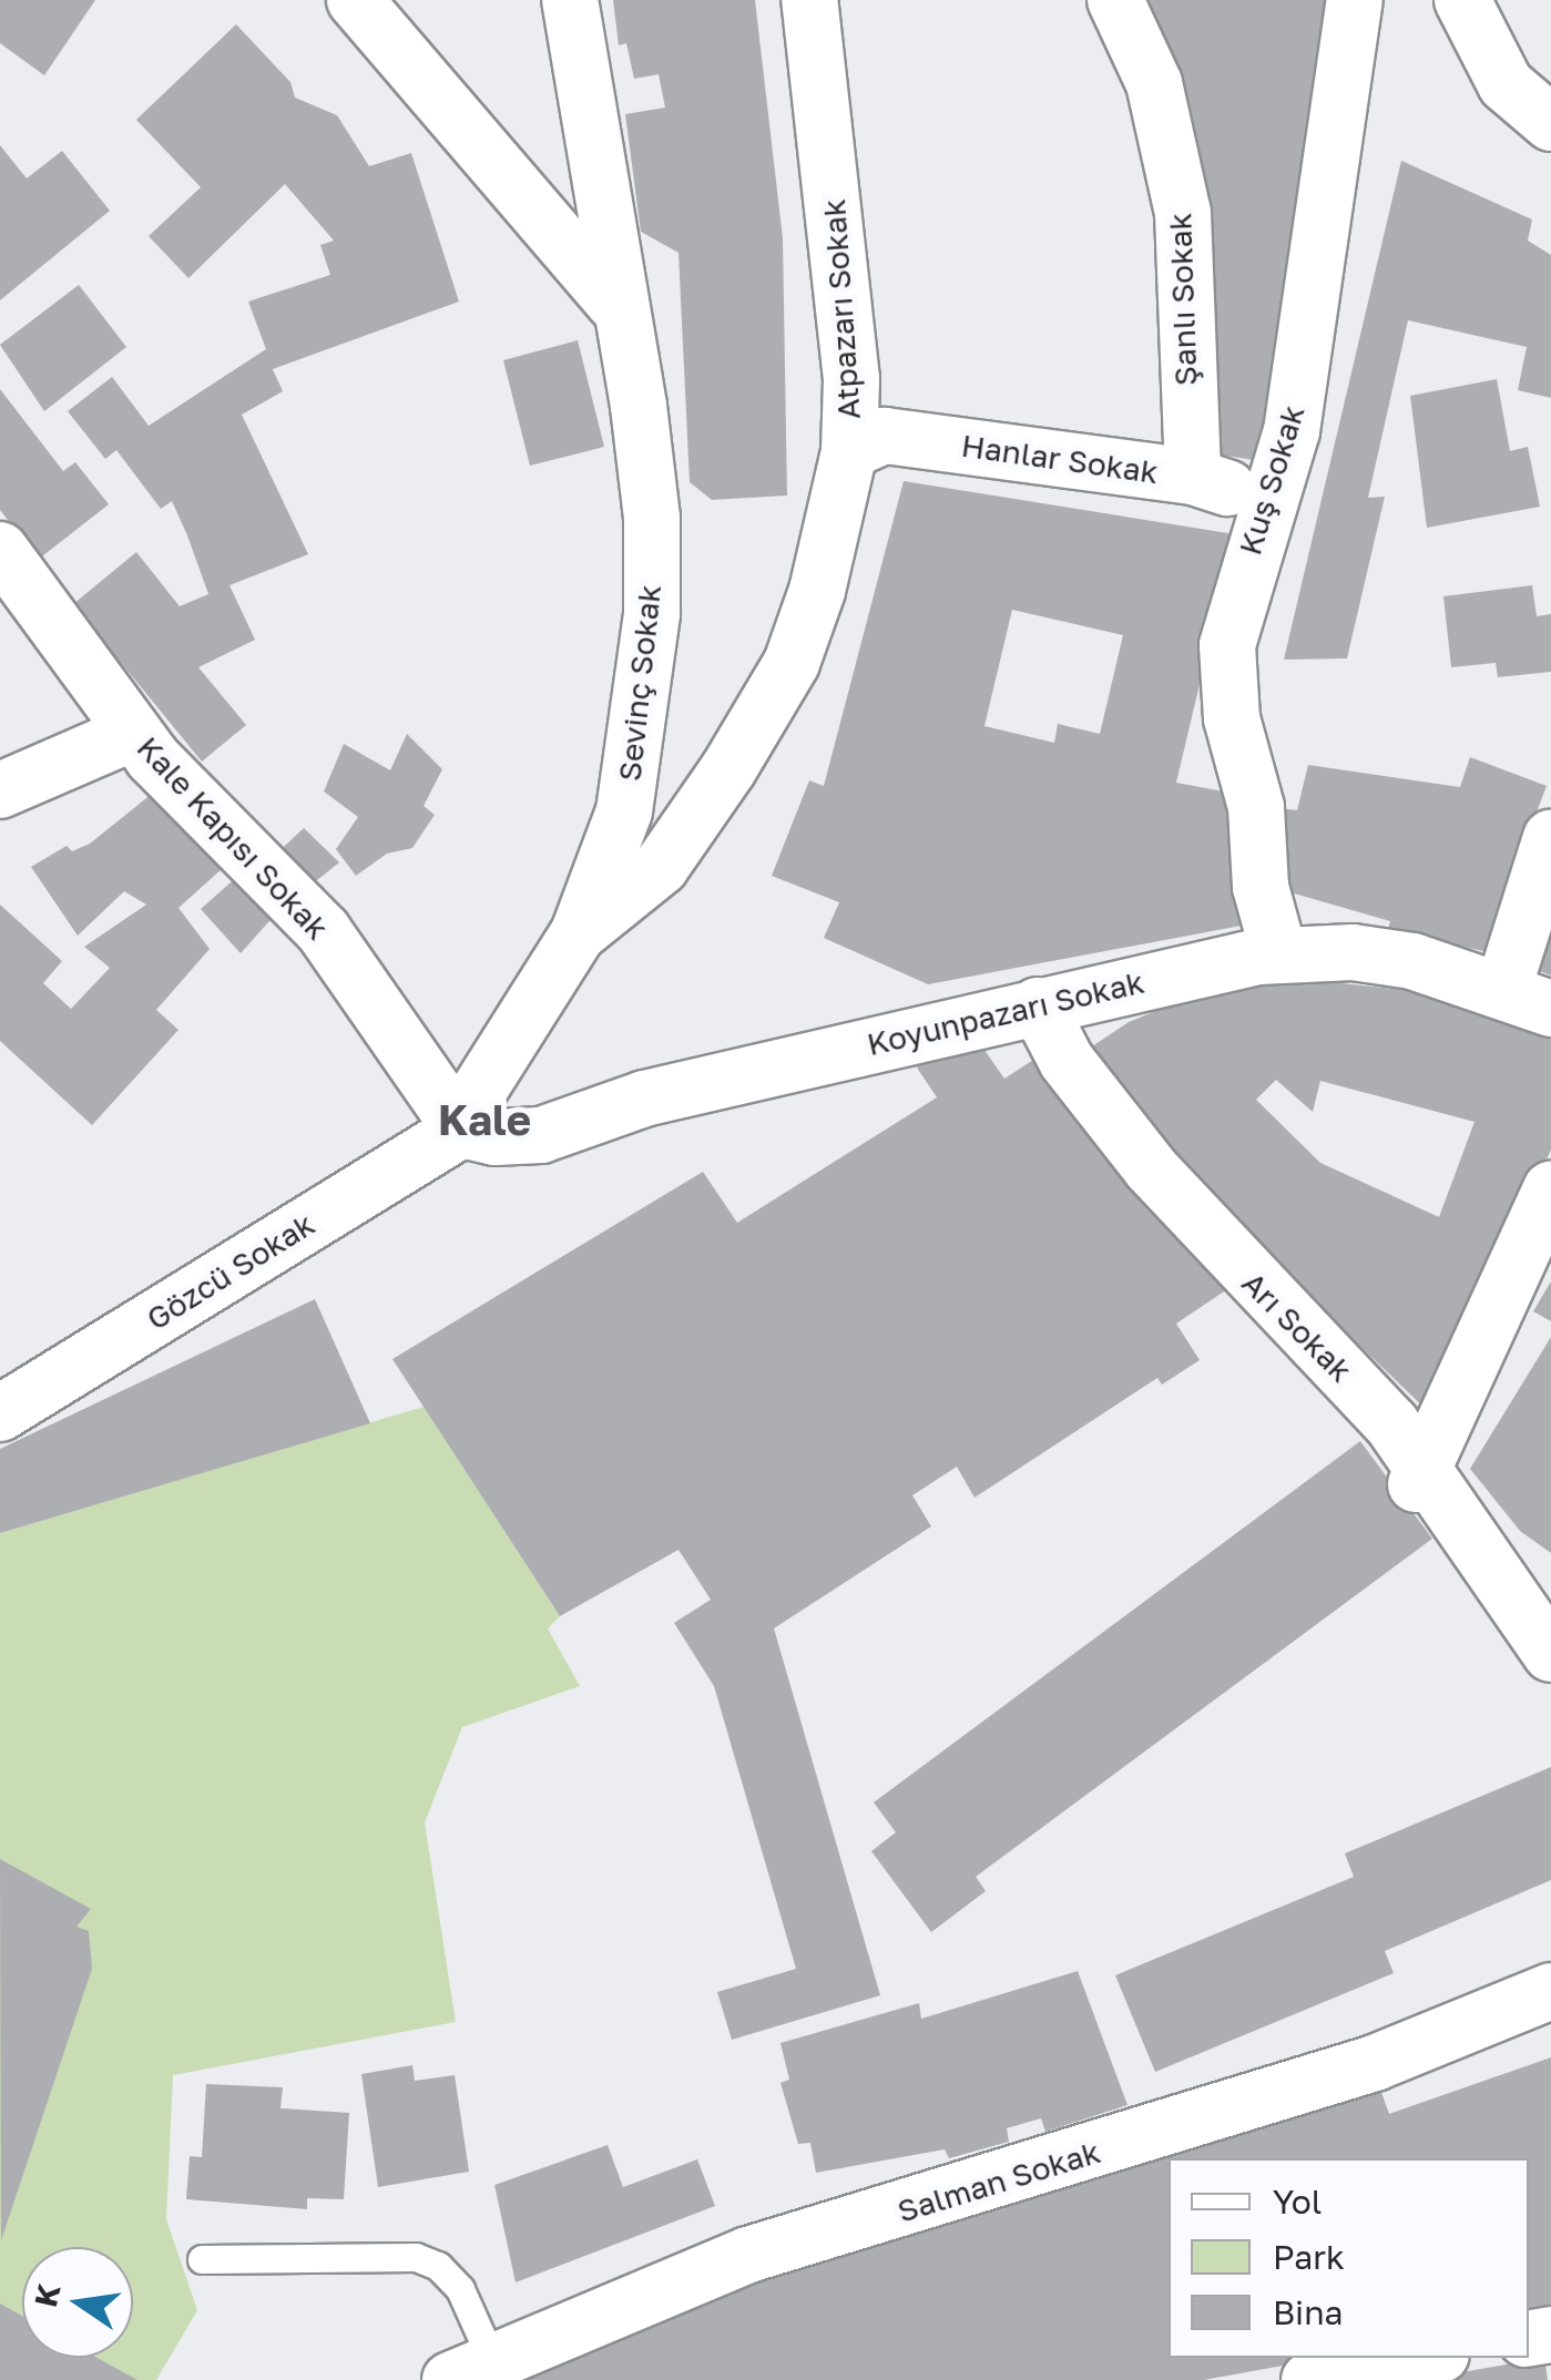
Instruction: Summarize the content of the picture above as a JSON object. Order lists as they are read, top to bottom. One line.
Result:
{"streets":{"street":["Şanlı Sokak","Atpazarı Sokak","Hanlar Sokak","Kuş Sokak","Sevinç Sokak","Kale Kapısı Sokak","Koyunpazarı Sokak","Gözcü Sokak","Arı Sokak","Salman Sokak"]},"crossings":[["Şanlı Sokak","Hanlar Sokak"],["Atpazarı Sokak","Hanlar Sokak"],["Atpazarı Sokak","Sevinç Sokak"],["Hanlar Sokak","Kuş Sokak"],["Kuş Sokak","Koyunpazarı Sokak"],["Sevinç Sokak","Kale Kapısı Sokak"],["Sevinç Sokak","Koyunpazarı Sokak"],["Sevinç Sokak","Gözcü Sokak"],["Kale Kapısı Sokak","Koyunpazarı Sokak"],["Kale Kapısı Sokak","Gözcü Sokak"],["Koyunpazarı Sokak","Gözcü Sokak"],["Koyunpazarı Sokak","Arı Sokak"]],"districts":["Kale"],"legend":["Yol","Park","Bina"],"north":"left"}
